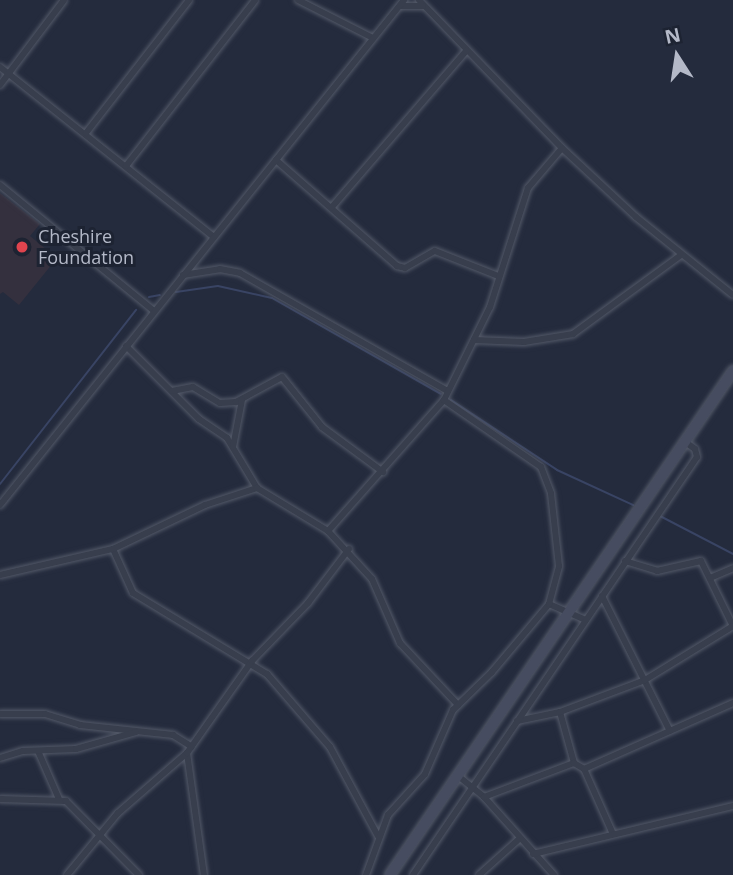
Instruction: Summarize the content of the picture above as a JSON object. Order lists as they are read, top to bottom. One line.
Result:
{"places":["Cheshire Foundation"],"north":"top"}
